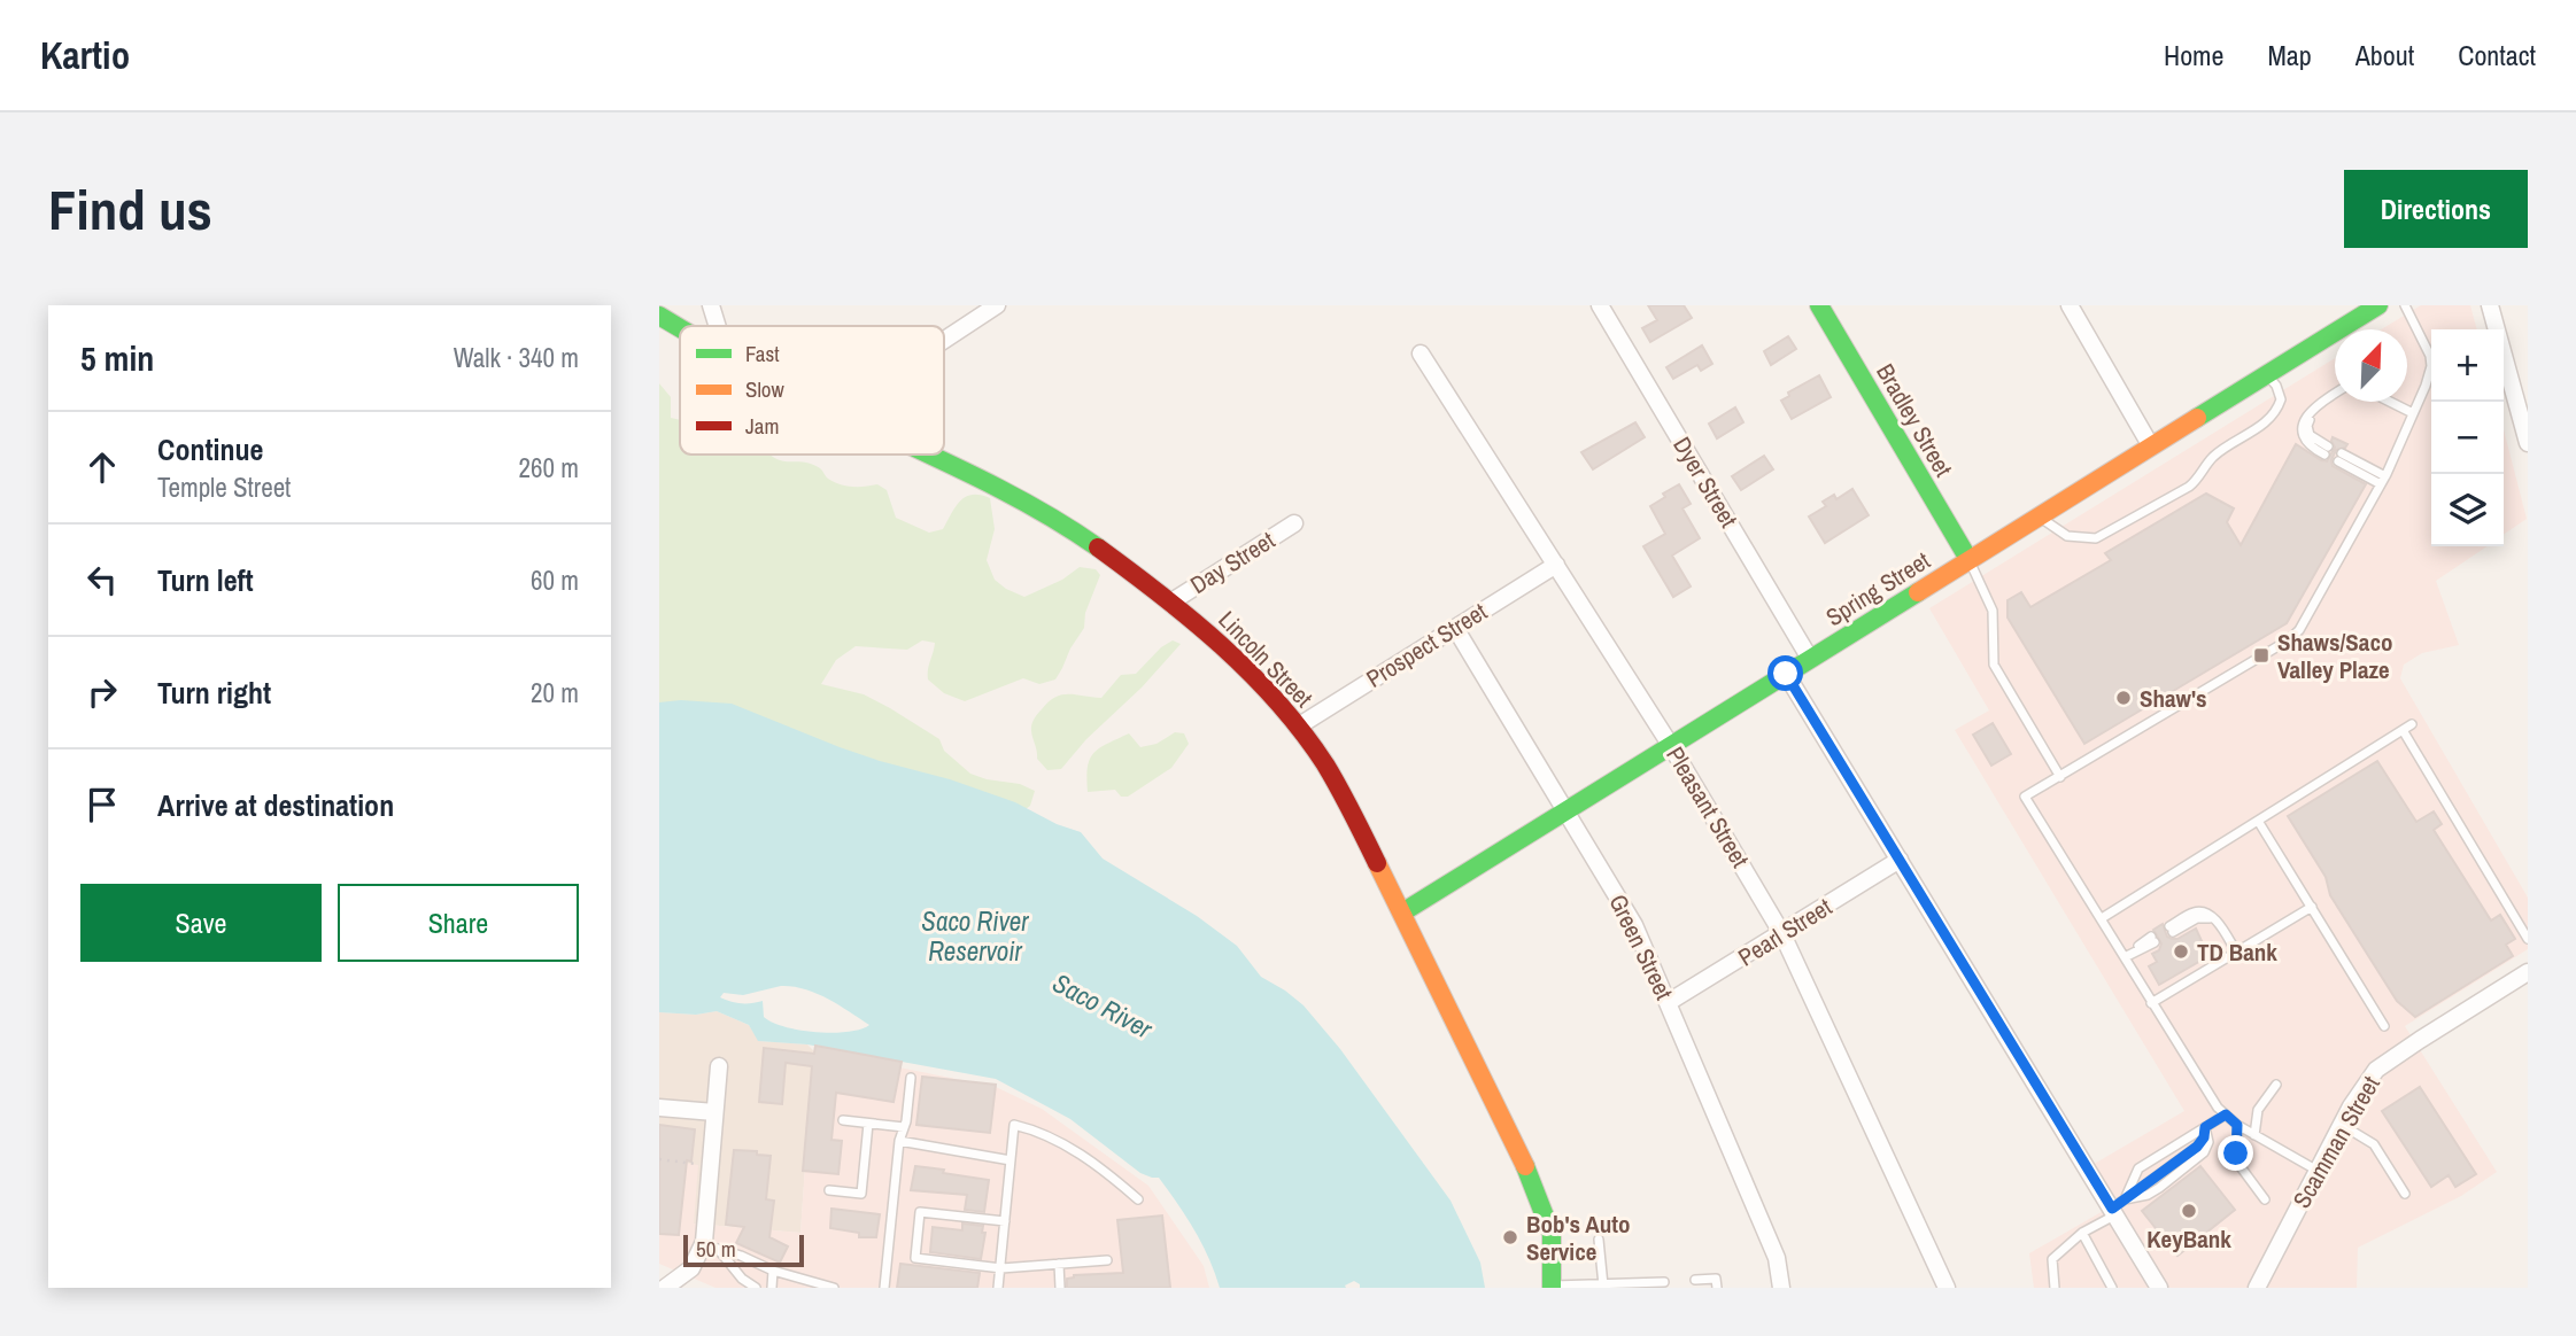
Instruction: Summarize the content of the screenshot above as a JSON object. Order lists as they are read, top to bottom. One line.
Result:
{"streets":{"street":["Bradley Street","Dyer Street","Day Street","Spring Street","Prospect Street","Lincoln Street","Pleasant Street","Pearl Street","Green Street","Scamman Street"]},"crossings":[["Bradley Street","Spring Street"],["Dyer Street","Spring Street"],["Day Street","Lincoln Street"],["Spring Street","Lincoln Street"],["Spring Street","Pleasant Street"],["Spring Street","Green Street"],["Prospect Street","Lincoln Street"],["Prospect Street","Pleasant Street"],["Prospect Street","Green Street"],["Pleasant Street","Pearl Street"],["Pearl Street","Green Street"]],"water":["Saco River Reservoir","Saco River"],"places":{"transit":["Shaws/Saco Valley Plaze"],"other":["Shaw's","TD Bank","KeyBank","Bob's Auto Service"]},"legend":["Fast","Slow","Jam"],"scale_bar":"50 m","north":"top right","page":{"header":"Kartio","nav":["Home","Map","About","Contact"],"buttons":["Directions",["Save","Share"]],"title":"Find us","heading":["5 min","Walk · 340 m"],"map_buttons":["+","−"],"list":[["Continue","Temple Street","260 m"],["Turn left","60 m"],["Turn right","20 m"],"Arrive at destination"],"scale":"50 m"}}
